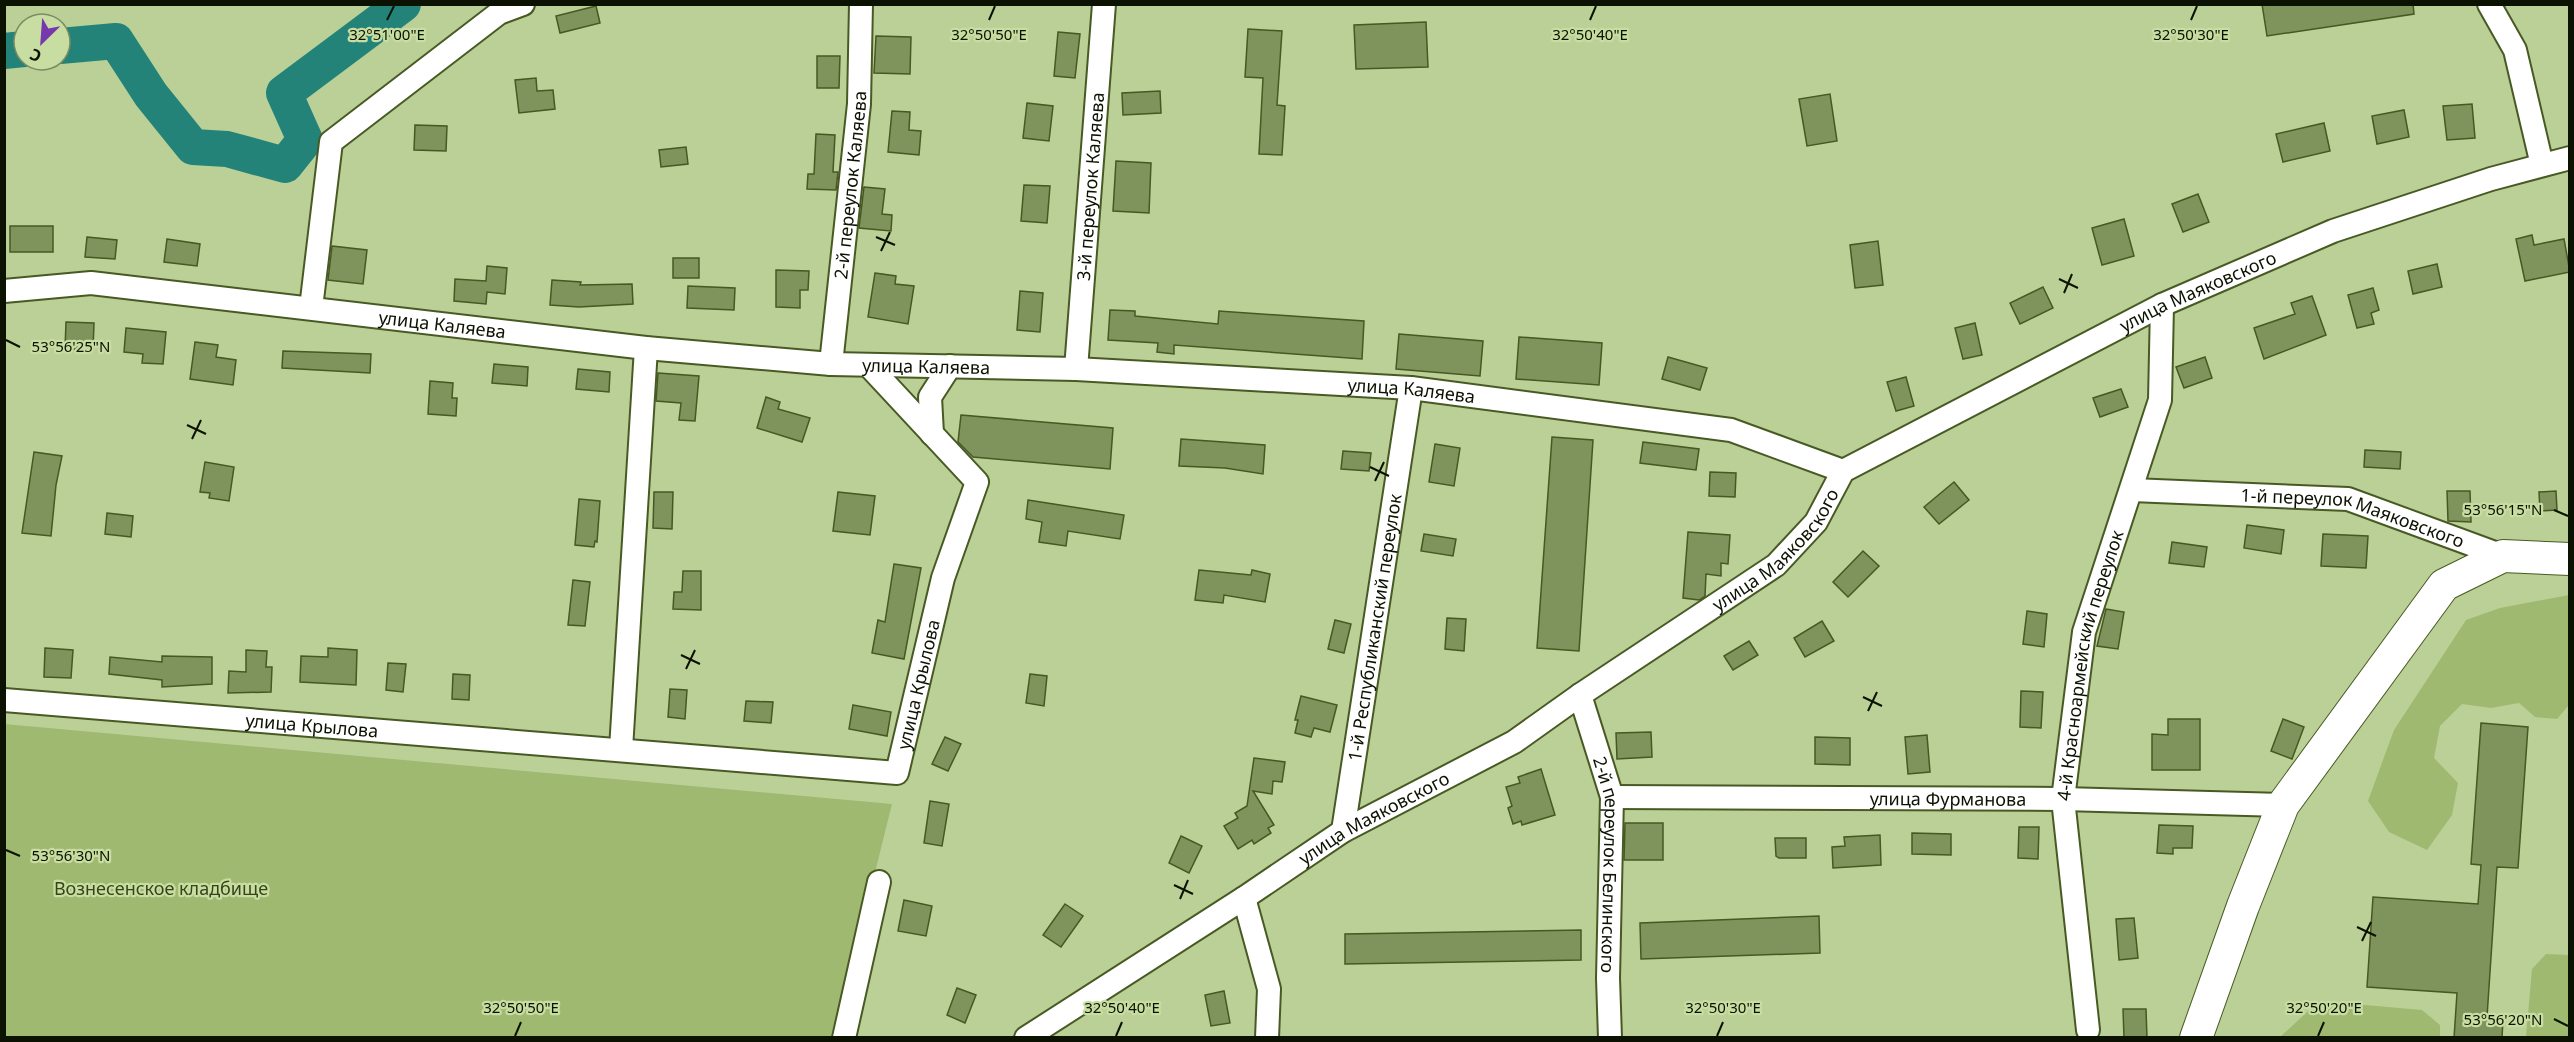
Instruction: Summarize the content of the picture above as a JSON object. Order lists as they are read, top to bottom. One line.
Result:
{"streets":{"street":["2-й переулок Каляева","3-й переулок Каляева","улица Маяковского","улица Каляева","1-й переулок Маяковского","1-й Республиканский переулок","4-й Красноармейский переулок","улица Крылова","улица Фурманова","2-й переулок Белинского"]},"crossings":[["2-й переулок Каляева","улица Каляева"],["3-й переулок Каляева","улица Каляева"],["улица Маяковского","улица Каляева"],["улица Маяковского","1-й Республиканский переулок"],["улица Маяковского","4-й Красноармейский переулок"],["улица Маяковского","2-й переулок Белинского"],["улица Каляева","1-й Республиканский переулок"],["улица Каляева","улица Крылова"],["1-й переулок Маяковского","4-й Красноармейский переулок"],["4-й Красноармейский переулок","улица Фурманова"],["улица Фурманова","2-й переулок Белинского"]],"parks":["Вознесенское кладбище"],"north":"bottom left","coordinates":["32°51'00\"E","32°50'50\"E","32°50'40\"E","32°50'30\"E","53°56'25\"N","53°56'15\"N","53°56'30\"N","32°50'20\"E","53°56'20\"N"]}
